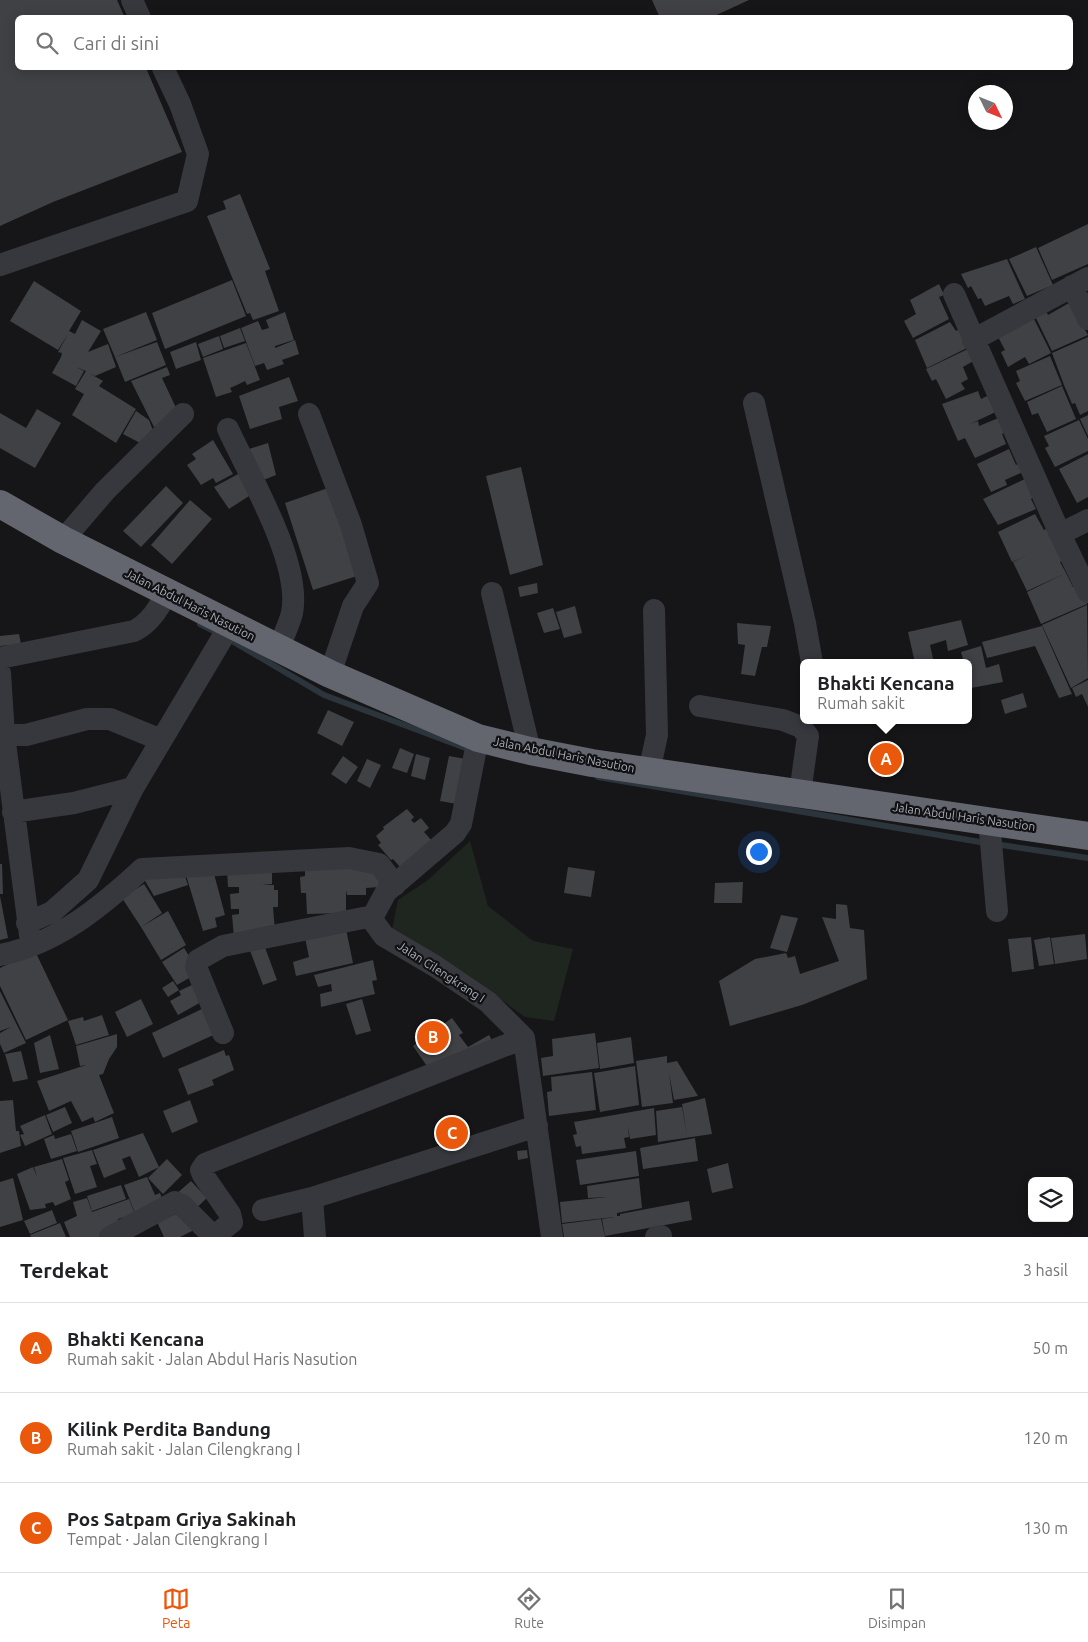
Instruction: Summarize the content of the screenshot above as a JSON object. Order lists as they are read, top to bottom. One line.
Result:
{"streets":{"highway":["Jalan Abdul Haris Nasution"],"street":["Jalan Cilengkrang I"]},"north":"bottom right","page":{"search":"Cari di sini","popup":["Bhakti Kencana","Rumah sakit"],"pins":["A","B","C"],"heading":["Terdekat","3 hasil"],"list":[{"mark":"A","name":"Bhakti Kencana","note":"Rumah sakit · Jalan Abdul Haris Nasution","value":"50 m"},{"mark":"B","name":"Kilink Perdita Bandung","note":"Rumah sakit · Jalan Cilengkrang I","value":"120 m"},{"mark":"C","name":"Pos Satpam Griya Sakinah","note":"Tempat · Jalan Cilengkrang I","value":"130 m"}],"nav":["Peta","Rute","Disimpan"]}}
